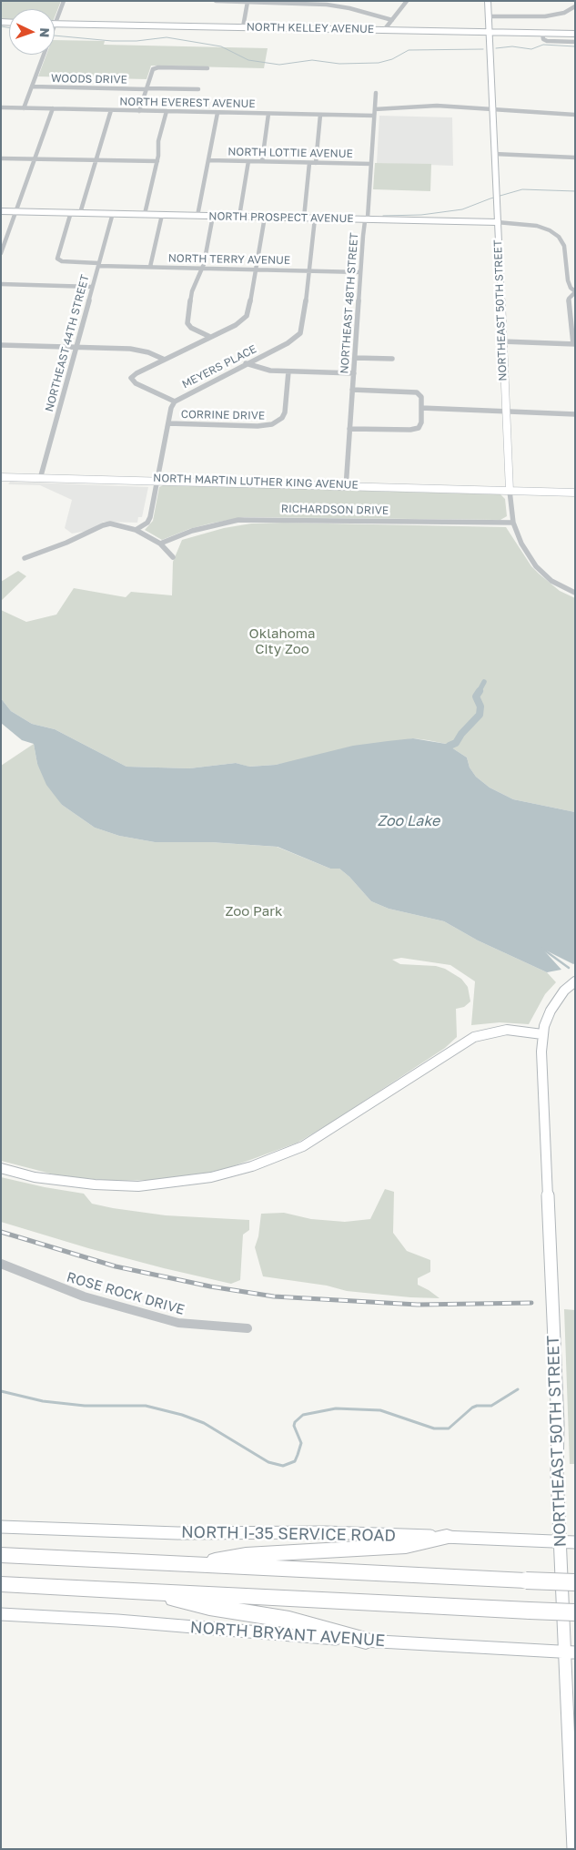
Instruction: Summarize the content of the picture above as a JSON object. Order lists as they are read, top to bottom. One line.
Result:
{"streets":{"street":["NORTH KELLEY AVENUE","WOODS DRIVE","NORTH EVEREST AVENUE","NORTH LOTTIE AVENUE","NORTH PROSPECT AVENUE","NORTH TERRY AVENUE","NORTHEAST 48TH STREET","NORTHEAST 50TH STREET","NORTHEAST 44TH STREET","MEYERS PLACE","CORRINE DRIVE","NORTH MARTIN LUTHER KING AVENUE","RICHARDSON DRIVE","ROSE ROCK DRIVE","NORTH I-35 SERVICE ROAD","NORTH BRYANT AVENUE"]},"crossings":[["NORTH KELLEY AVENUE","NORTHEAST 50TH STREET"],["NORTH EVEREST AVENUE","NORTHEAST 48TH STREET"],["NORTH LOTTIE AVENUE","NORTHEAST 48TH STREET"],["NORTH PROSPECT AVENUE","NORTH TERRY AVENUE"],["NORTH PROSPECT AVENUE","NORTHEAST 48TH STREET"],["NORTH PROSPECT AVENUE","NORTHEAST 50TH STREET"],["NORTH PROSPECT AVENUE","NORTHEAST 44TH STREET"],["NORTH PROSPECT AVENUE","MEYERS PLACE"],["NORTH TERRY AVENUE","NORTHEAST 48TH STREET"],["NORTH TERRY AVENUE","NORTHEAST 44TH STREET"],["NORTH TERRY AVENUE","MEYERS PLACE"],["NORTHEAST 48TH STREET","NORTH MARTIN LUTHER KING AVENUE"],["NORTHEAST 50TH STREET","NORTH MARTIN LUTHER KING AVENUE"],["NORTHEAST 50TH STREET","RICHARDSON DRIVE"],["NORTHEAST 50TH STREET","NORTH I-35 SERVICE ROAD"],["NORTHEAST 50TH STREET","NORTH BRYANT AVENUE"],["NORTHEAST 44TH STREET","NORTH MARTIN LUTHER KING AVENUE"],["MEYERS PLACE","CORRINE DRIVE"],["MEYERS PLACE","NORTH MARTIN LUTHER KING AVENUE"]],"water":["Zoo Lake"],"parks":["Oklahoma City Zoo","Zoo Park"],"north":"right"}
